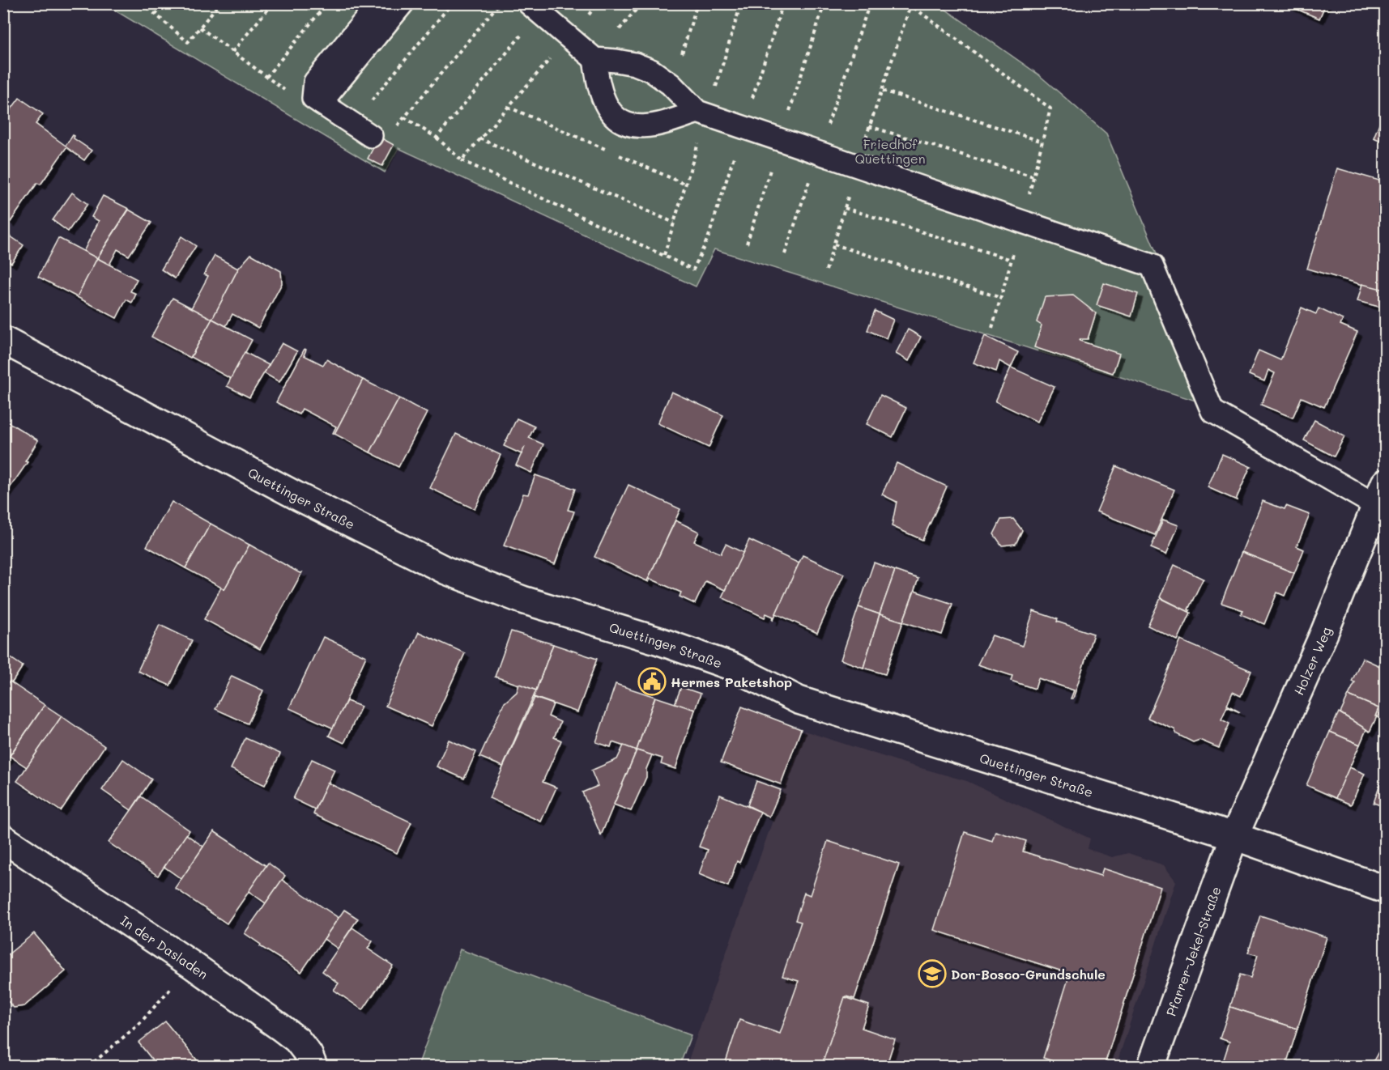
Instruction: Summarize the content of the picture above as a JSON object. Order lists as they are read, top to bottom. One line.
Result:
{"streets":{"street":["Quettinger Straße","Holzer Weg","In der Dasladen","Pfarrer-Jekel-Straße"]},"crossings":[["Quettinger Straße","Holzer Weg"],["Quettinger Straße","Pfarrer-Jekel-Straße"],["Holzer Weg","Pfarrer-Jekel-Straße"]],"parks":["Friedhof Quettingen"],"places":{"public building":["Hermes Paketshop"],"school or university":["Don-Bosco-Grundschule"]}}
